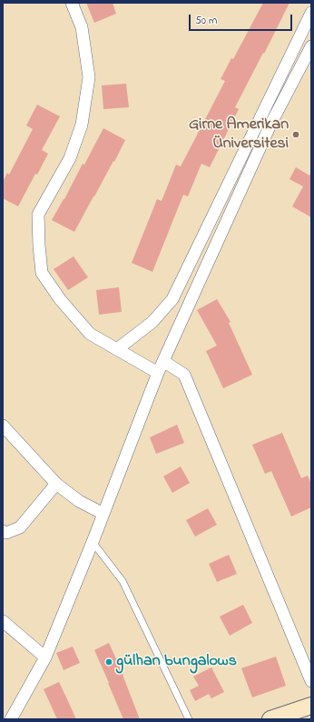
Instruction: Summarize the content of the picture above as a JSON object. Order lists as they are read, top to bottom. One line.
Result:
{"places":["Girne Amerikan Üniversitesi","gülhan bungalows"],"scale_bar":"50 m"}
